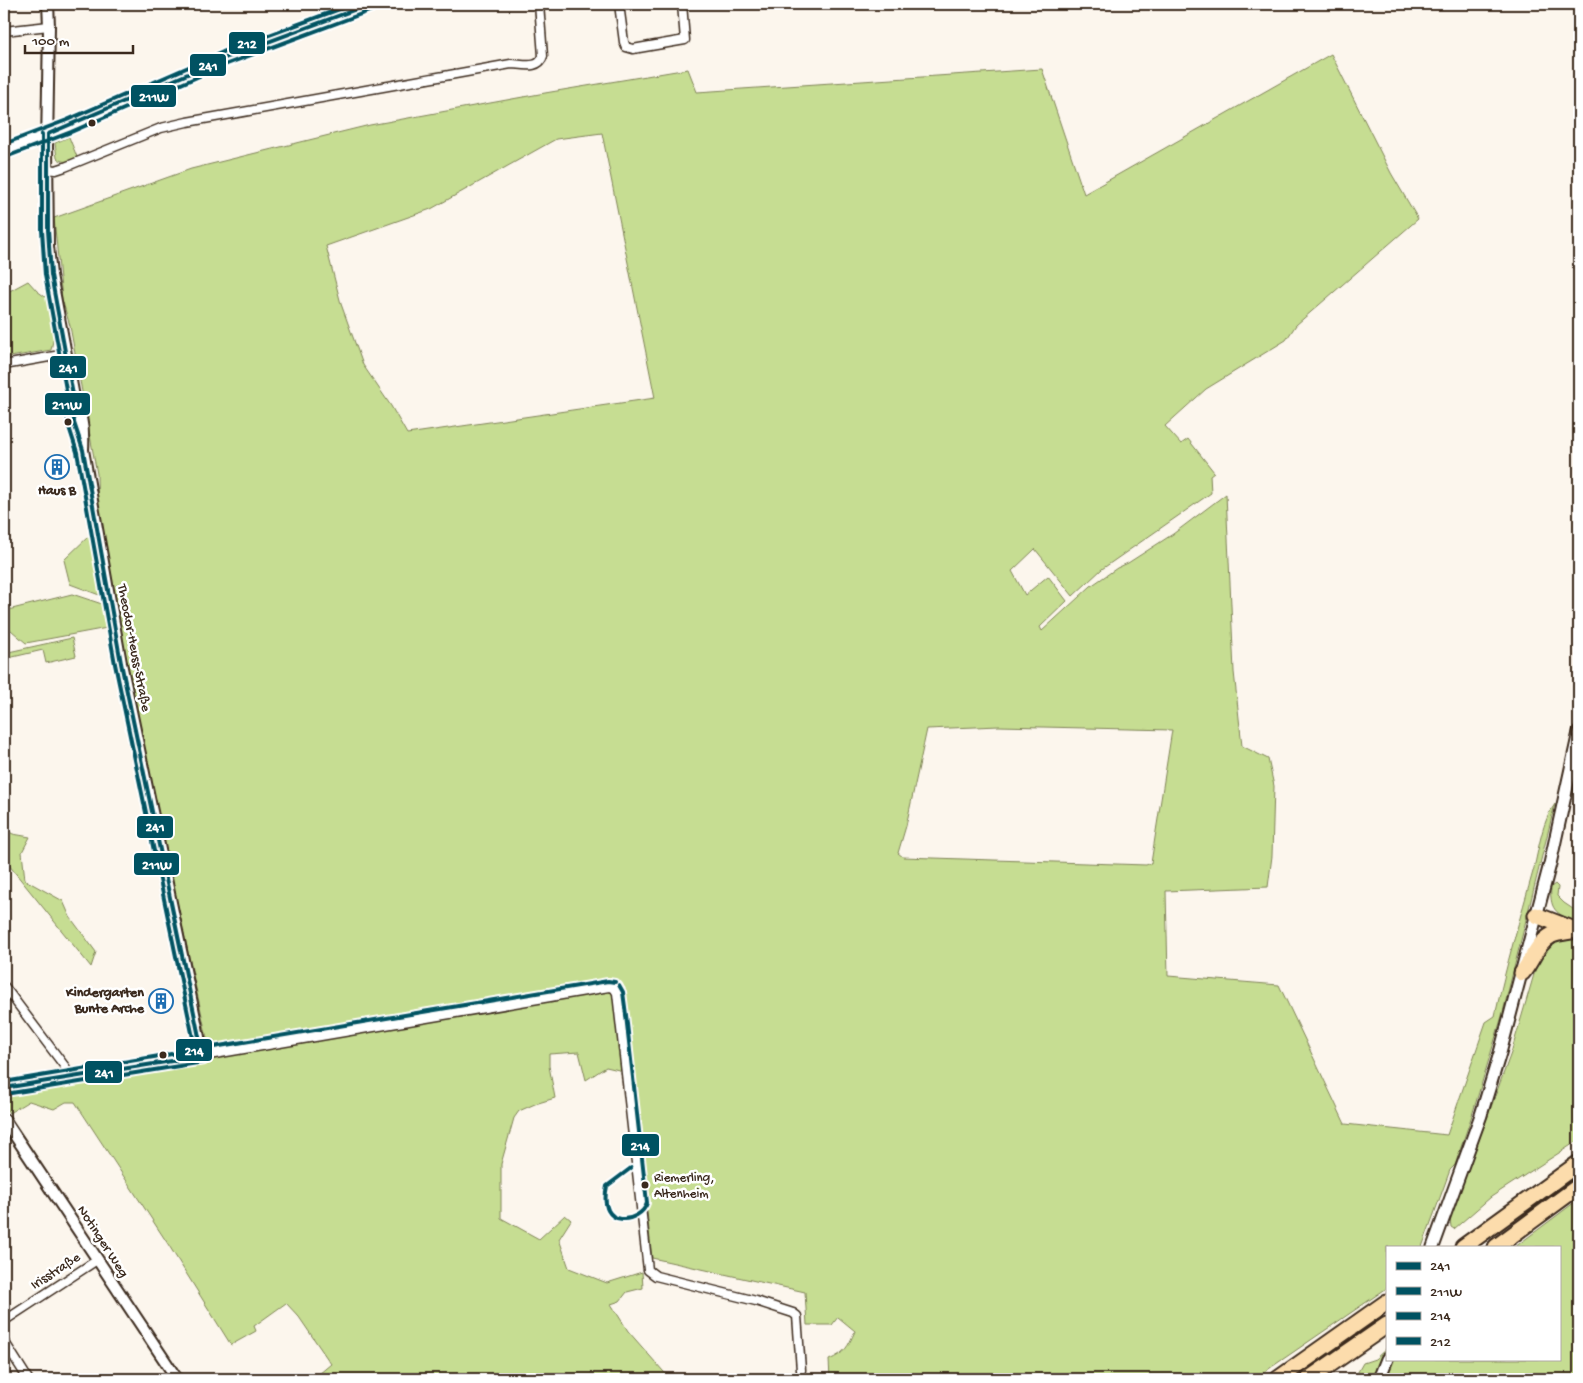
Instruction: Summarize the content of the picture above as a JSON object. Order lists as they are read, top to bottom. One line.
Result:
{"streets":{"street":["Theodor-Heuss-Straße","Notinger Weg","Irisstraße"]},"crossings":[["Notinger Weg","Irisstraße"]],"places":{"building":["Haus B","Kindergarten Bunte Arche"],"other":["Riemerling, Altenheim"]},"lines":["transit line 241","transit line 212","transit line 211W","transit line 214"],"legend":["241","211W","214","212"],"scale_bar":"100 m"}
